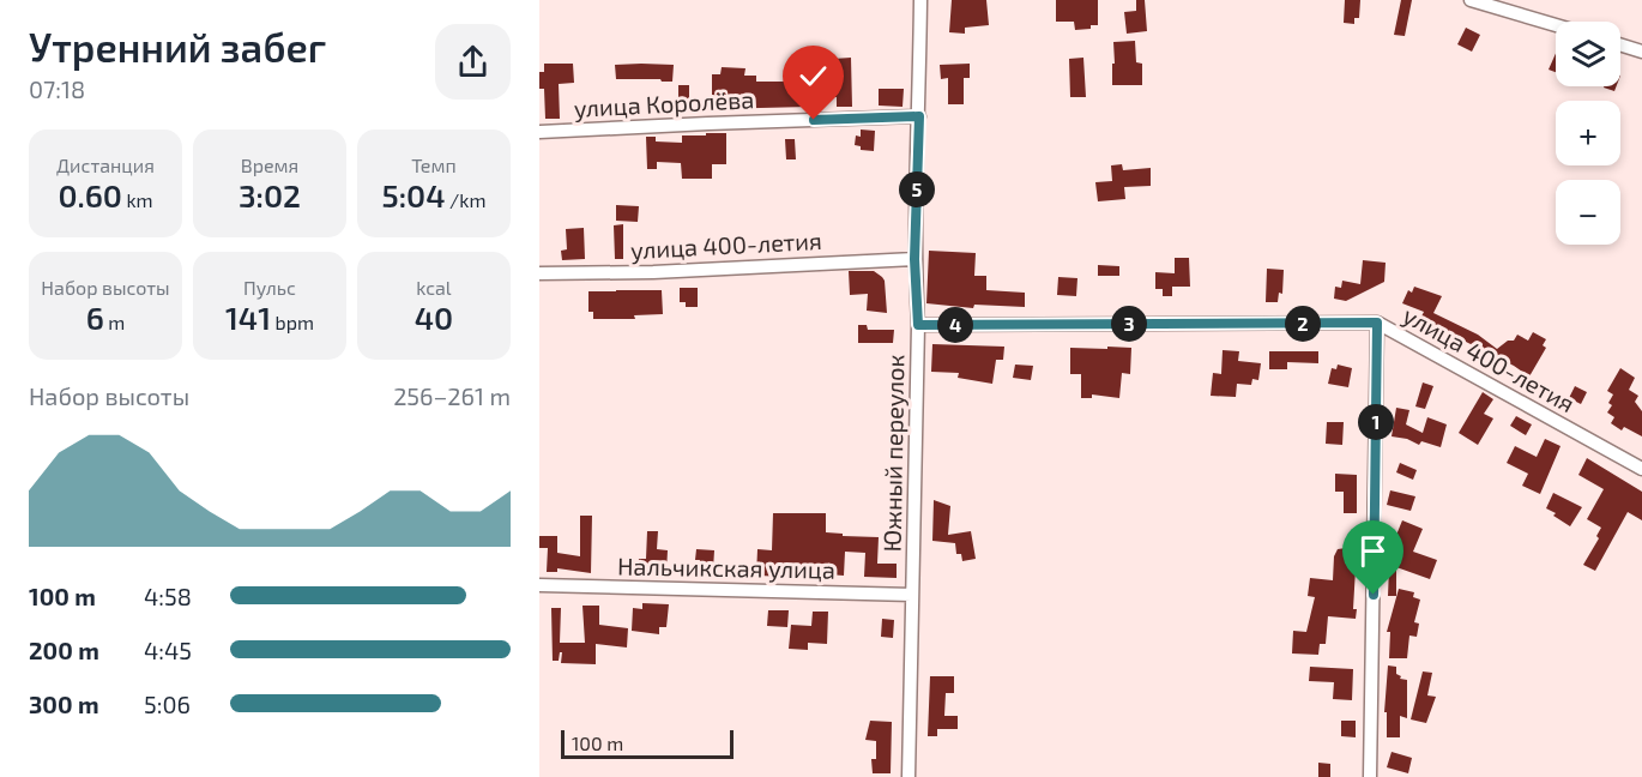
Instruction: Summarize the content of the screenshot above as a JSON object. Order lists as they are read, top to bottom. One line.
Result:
{"streets":{"street":["улица Королёва","улица 400-летия","Южный переулок","Нальчикская улица"]},"crossings":[["улица Королёва","Южный переулок"],["улица 400-летия","Южный переулок"],["Южный переулок","Нальчикская улица"]],"scale_bar":"100 m","page":{"heading":["Утренний забег","07:18"],"map_buttons":["+","−"],"stats":[["Дистанция","0.60 km"],["Время","3:02"],["Темп","5:04 /km"],["Набор высоты","6 m"],["Пульс","141 bpm"],["kcal","40"]],"pins":["5","2","3","4","1"],"chart":["Набор высоты","256–261 m"],"list":[{"name":"100 m","note":"4:58"},{"name":"200 m","note":"4:45"},{"name":"300 m","note":"5:06"}],"scale":"100 m"}}
